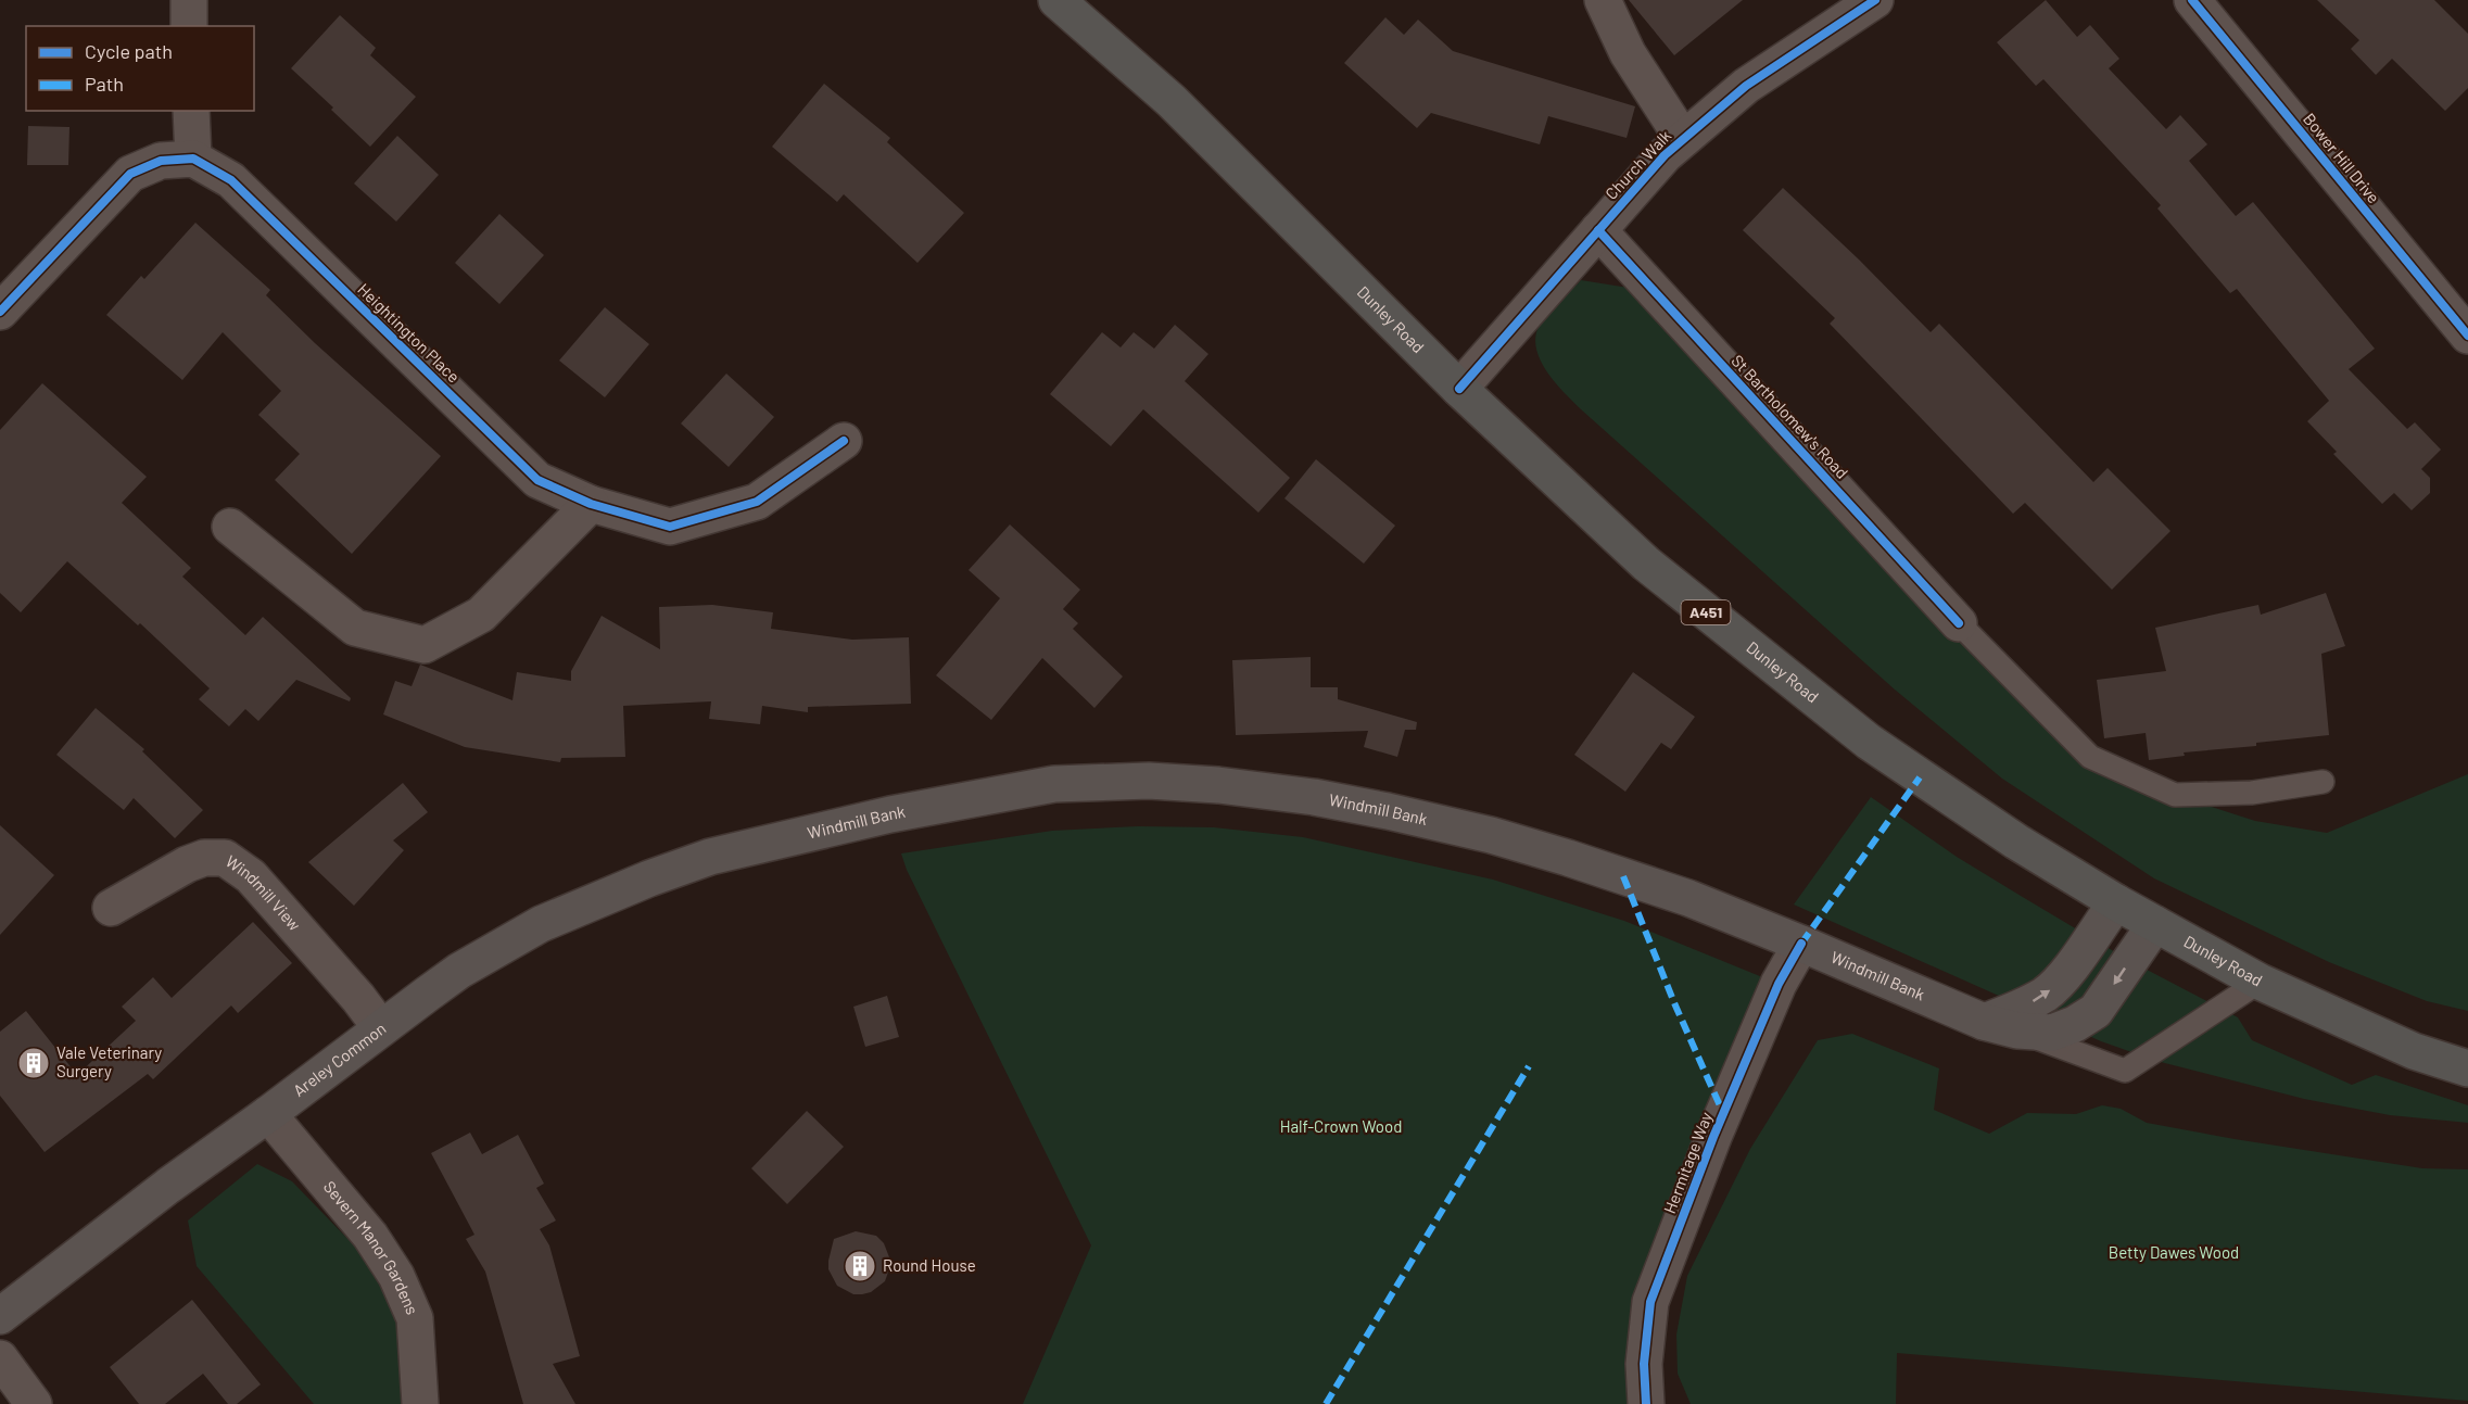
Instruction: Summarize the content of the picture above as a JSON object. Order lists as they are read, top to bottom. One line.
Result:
{"streets":{"main road":["Dunley Road","A451","Windmill Bank","Areley Common"],"street":["Bower Hill Drive","Church Walk","Heightington Place","St Bartholomew's Road","Windmill View","Hermitage Way","Severn Manor Gardens"]},"crossings":[["Church Walk","Dunley Road"],["Church Walk","St Bartholomew's Road"],["Dunley Road","Windmill Bank"],["Windmill Bank","Areley Common"],["Windmill Bank","Hermitage Way"],["Windmill View","Areley Common"],["Areley Common","Severn Manor Gardens"]],"parks":["Half-Crown Wood","Betty Dawes Wood"],"places":{"building":["Vale Veterinary Surgery","Round House"]},"legend":["Cycle path","Path"]}
